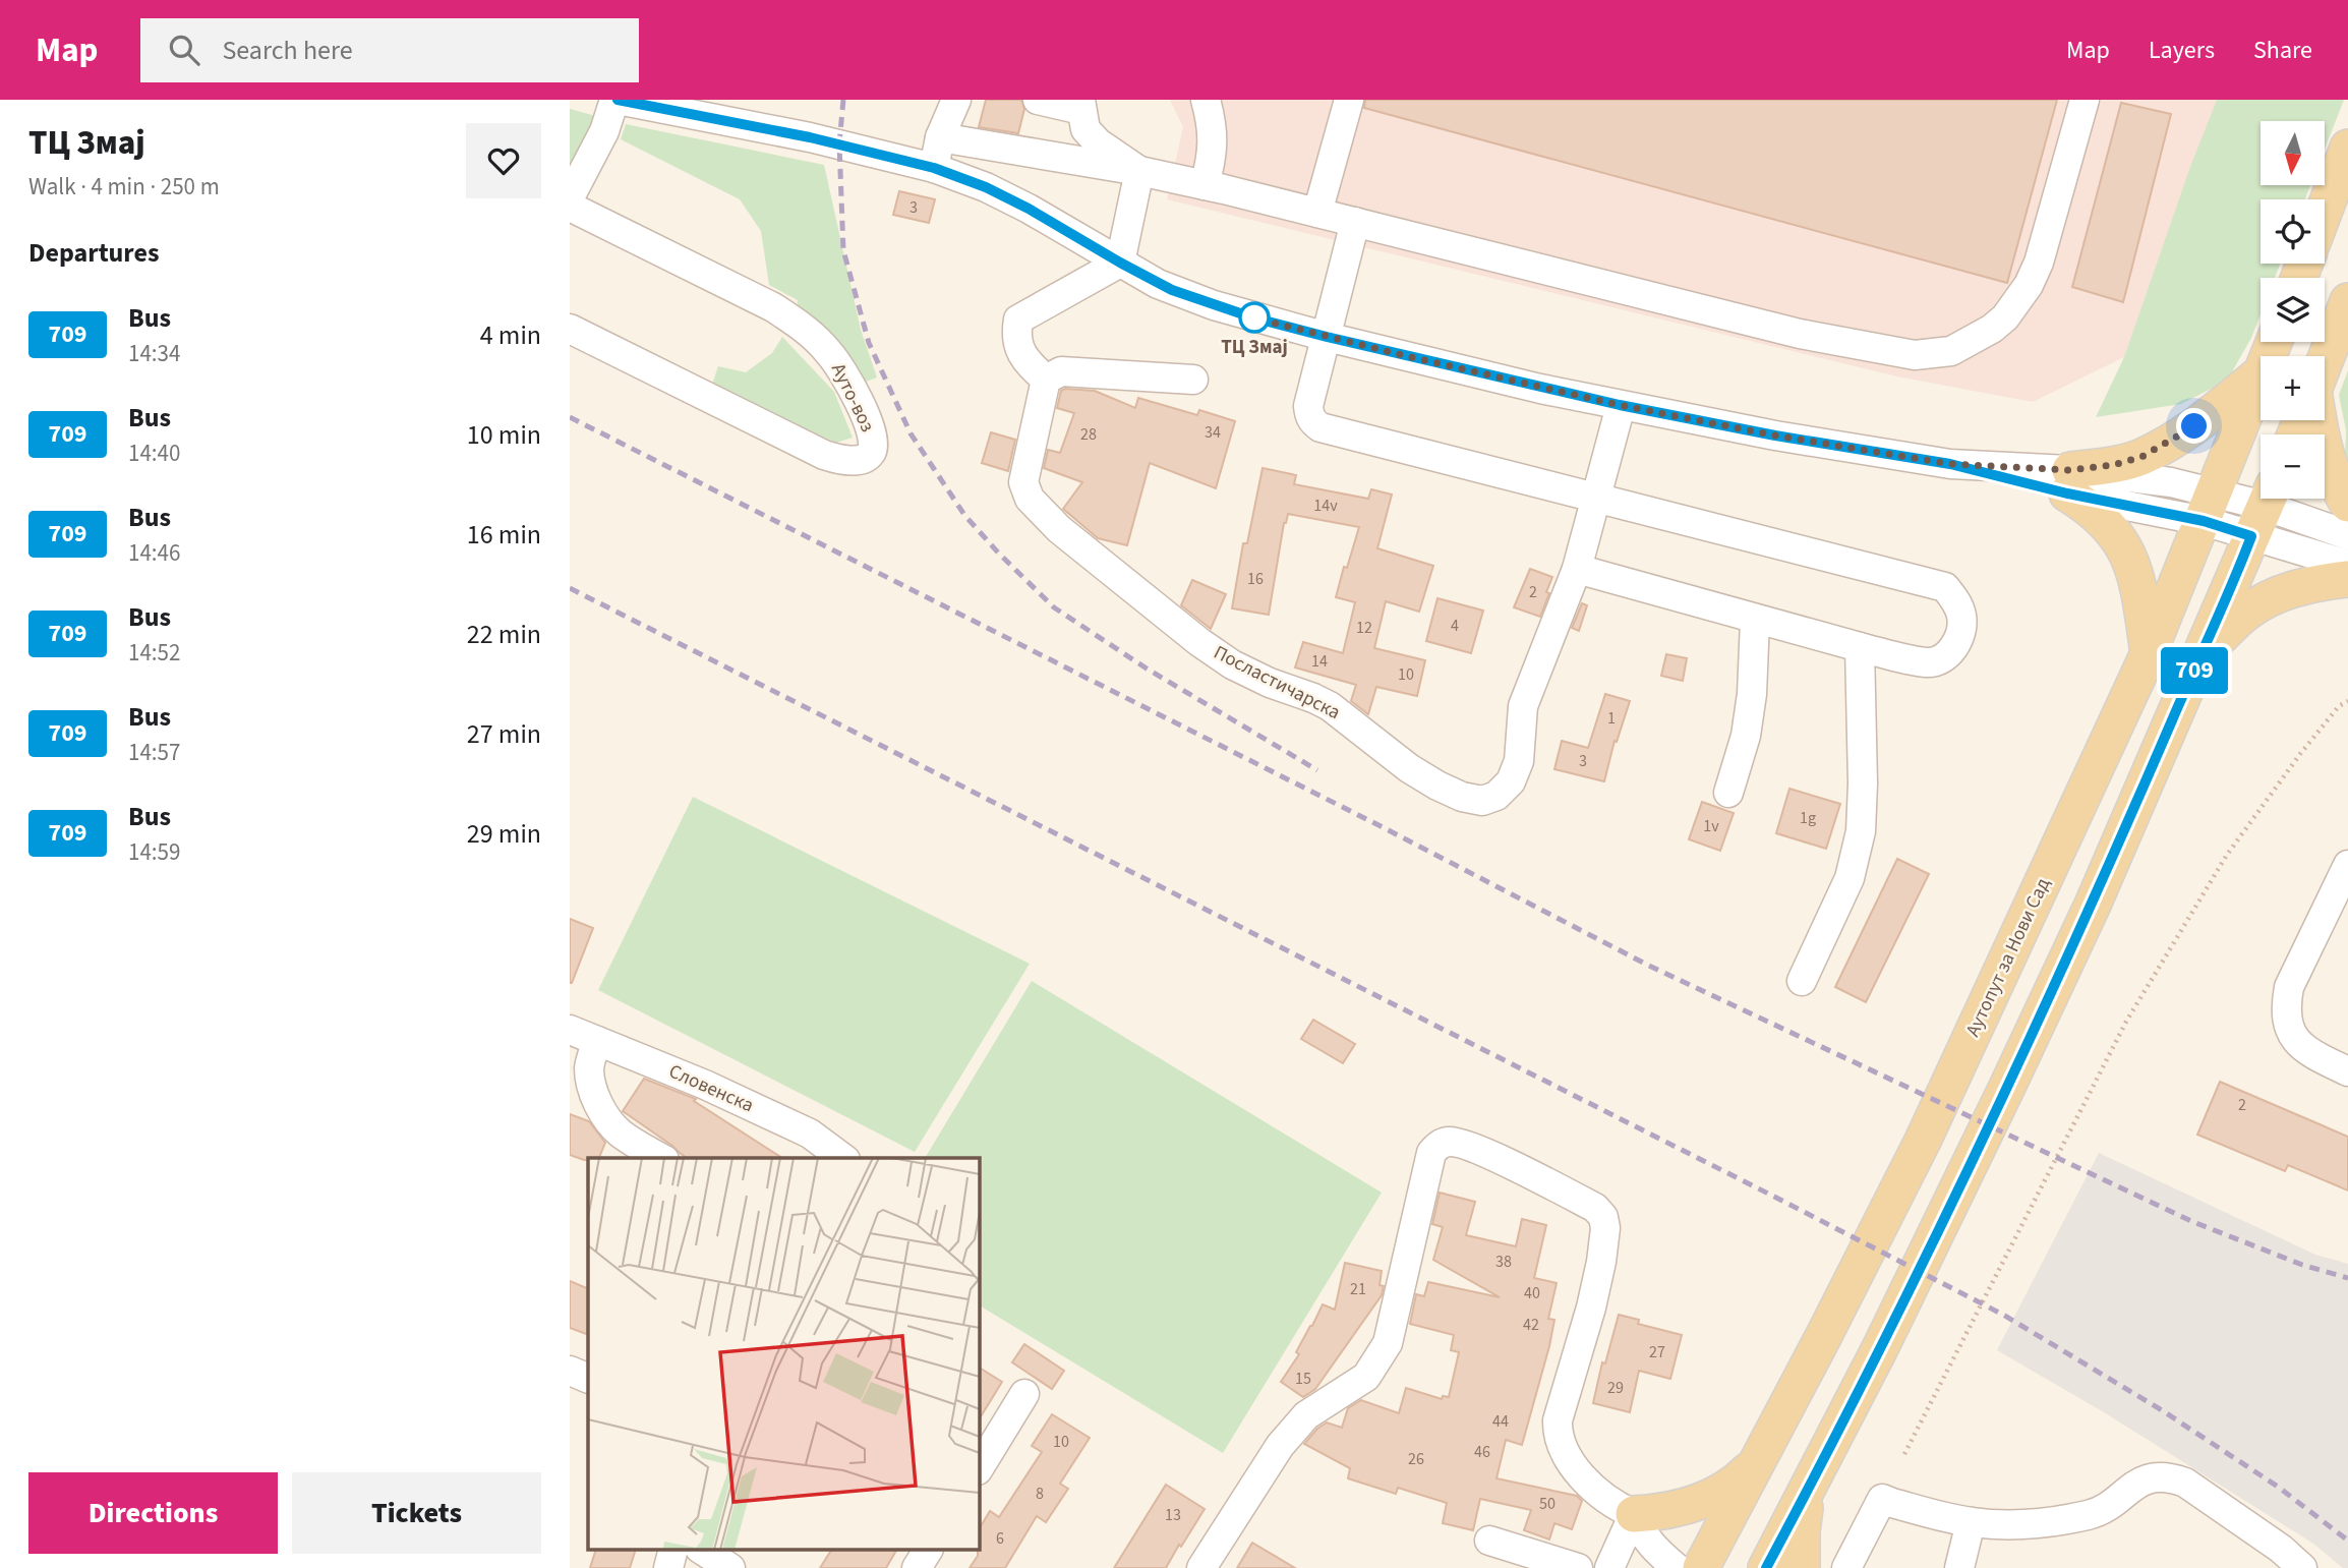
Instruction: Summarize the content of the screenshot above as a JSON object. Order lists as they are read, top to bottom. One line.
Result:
{"streets":{"main road":["Аутопут за Нови Сад"],"street":["Ауто-воз","Посластичарска","Словенска"]},"places":["ТЦ Змај"],"lines":["bus line 709"],"house_numbers":["3","34","28","14v","16","2","4","12","14","10","1","3","1g","1v","2","38","21","40","42","27","15","29","44","10","46","26","8","50","13","6"],"north":"bottom","page":{"header":"Map","search":"Search here","nav":["Map","Layers","Share"],"heading":[["ТЦ Змај","Walk · 4 min · 250 m"],"Departures"],"on_map":"709","map_buttons":["+","−"],"list":[{"mark":"709","name":"Bus","note":"14:34","value":"4 min"},{"mark":"709","name":"Bus","note":"14:40","value":"10 min"},{"mark":"709","name":"Bus","note":"14:46","value":"16 min"},{"mark":"709","name":"Bus","note":"14:52","value":"22 min"},{"mark":"709","name":"Bus","note":"14:57","value":"27 min"},{"mark":"709","name":"Bus","note":"14:59","value":"29 min"}],"buttons":["Directions","Tickets"]}}
